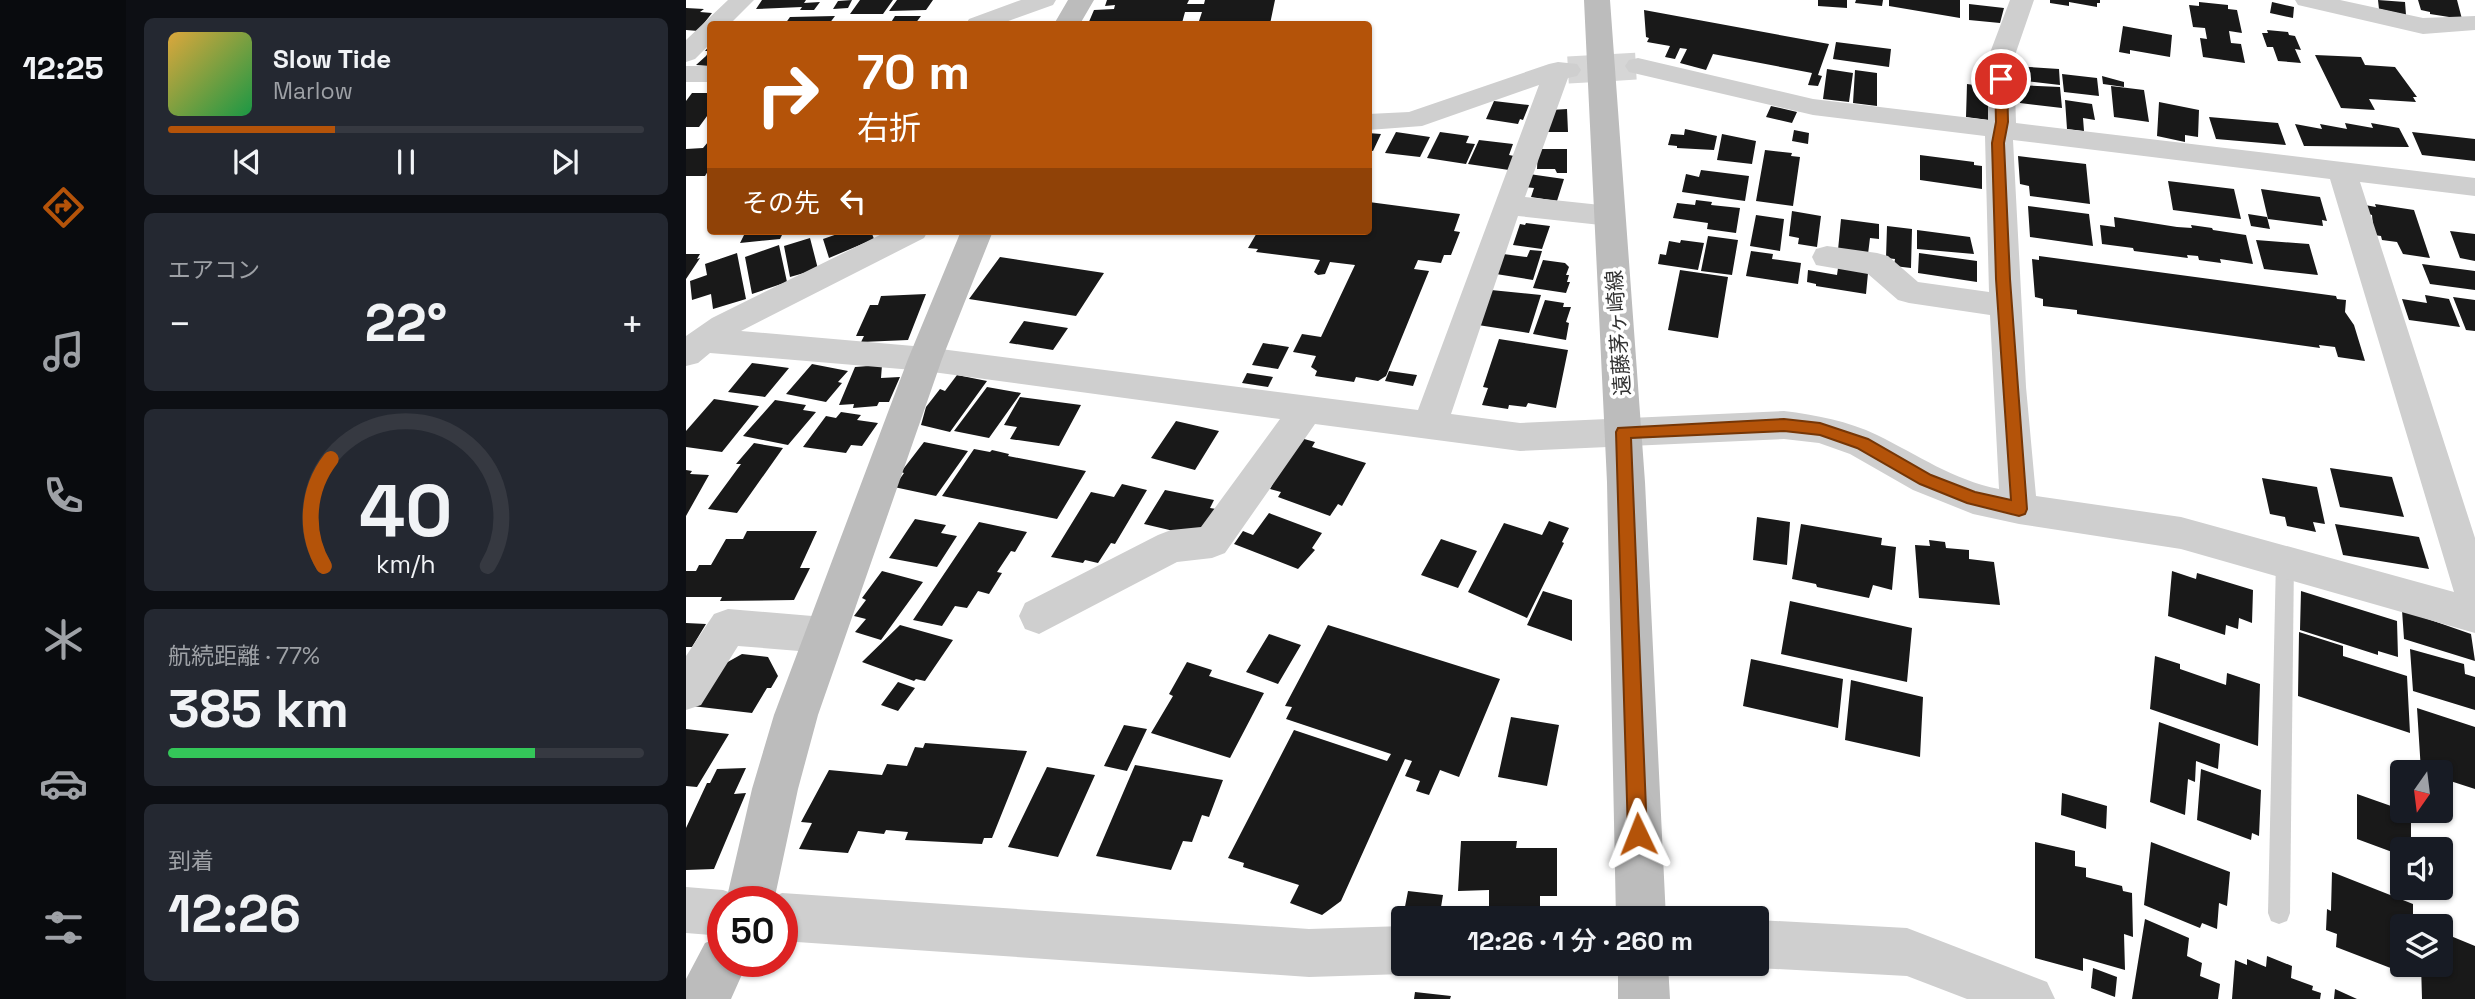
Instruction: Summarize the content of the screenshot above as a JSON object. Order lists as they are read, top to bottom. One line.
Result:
{"streets":{"main road":["遠藤茅ヶ崎線"]},"north":"bottom","page":{"tabs":"12:25","turn":["70 m","右折"],"song":["Slow Tide","Marlow"],"then":"その先","tile":["エアコン",["航続距離 · 77%","385 km"],["到着","12:26"]],"heat":["−","22°","+"],"limit":"50","trip":"12:26 · 1 分 · 260 m","gauge":["40","km/h"]}}
